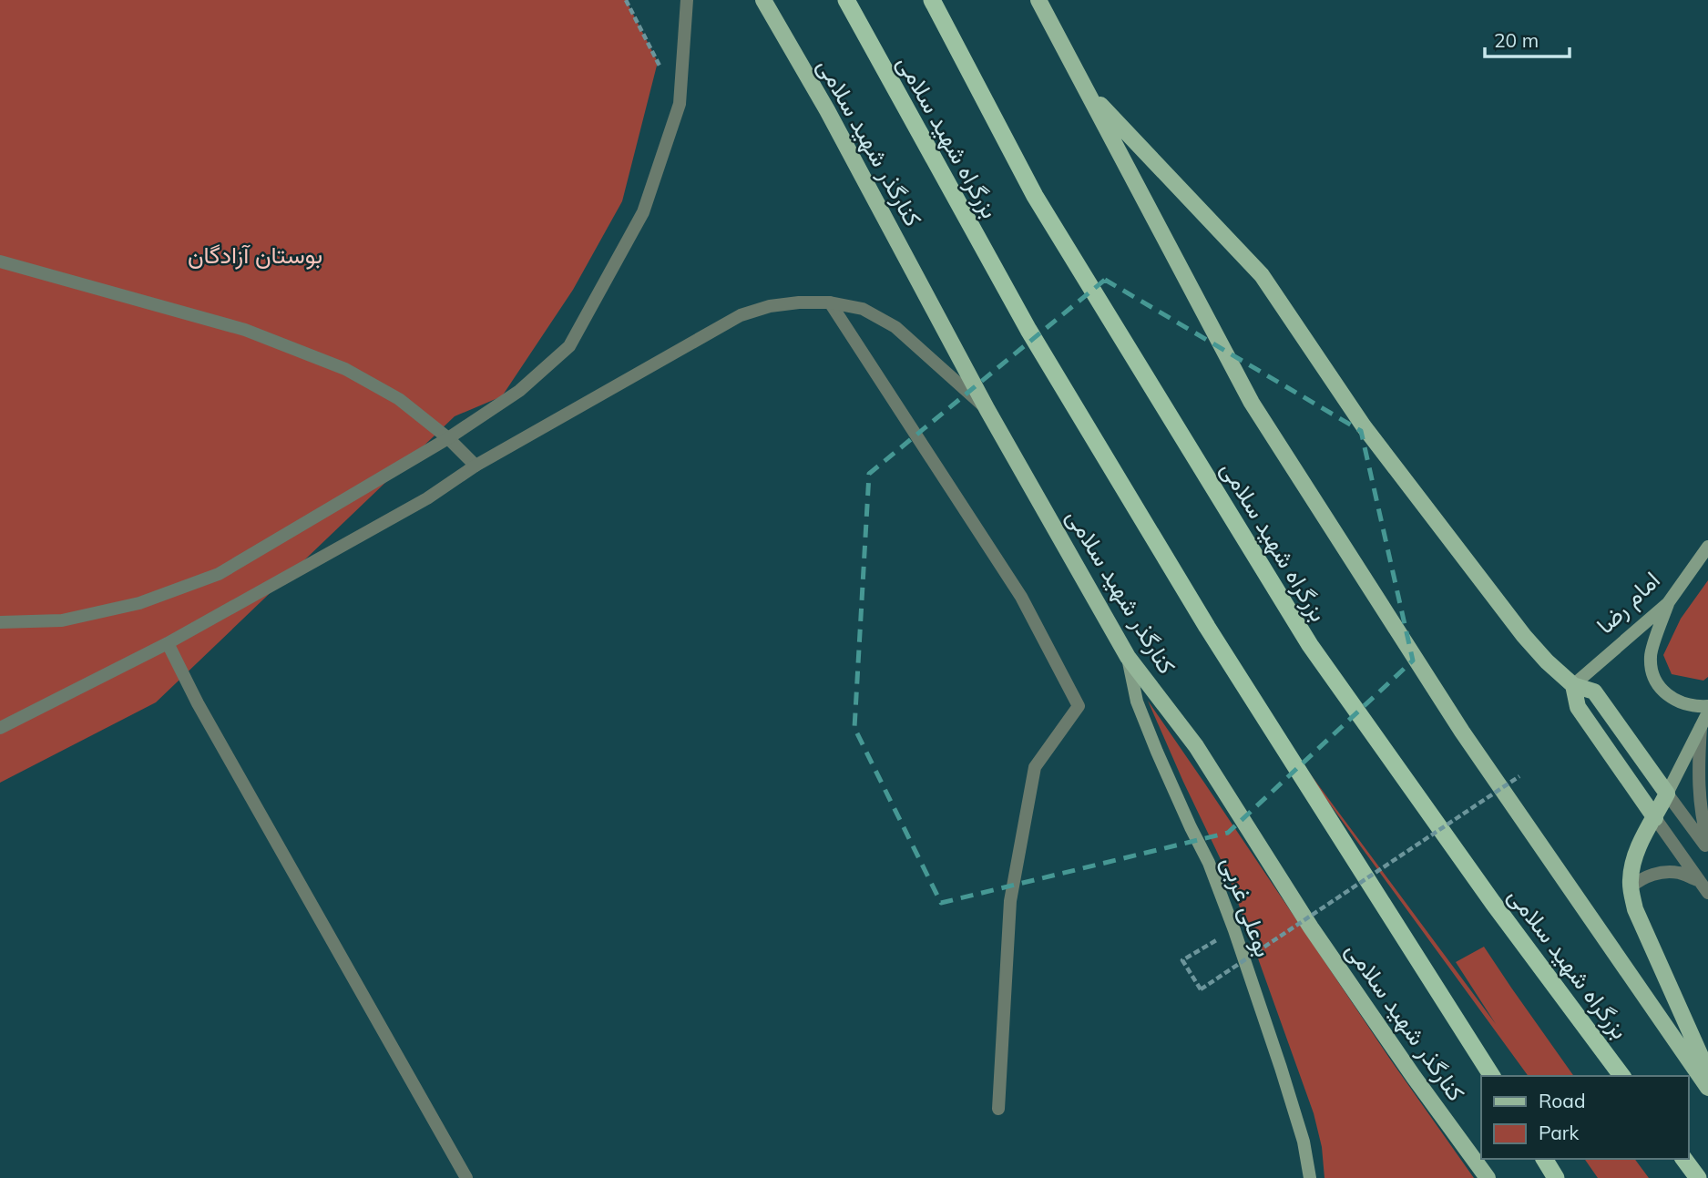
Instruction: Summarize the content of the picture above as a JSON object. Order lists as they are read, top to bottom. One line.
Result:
{"streets":{"highway":["بزرگراه شهید سلامی"],"main road":["کنارگذر شهید سلامی","امام رضا","بوعلی غربی"]},"crossings":[["کنارگذر شهید سلامی","بوعلی غربی"]],"parks":["بوستان آزادگان"],"legend":["Road","Park"],"scale_bar":"20 m"}
